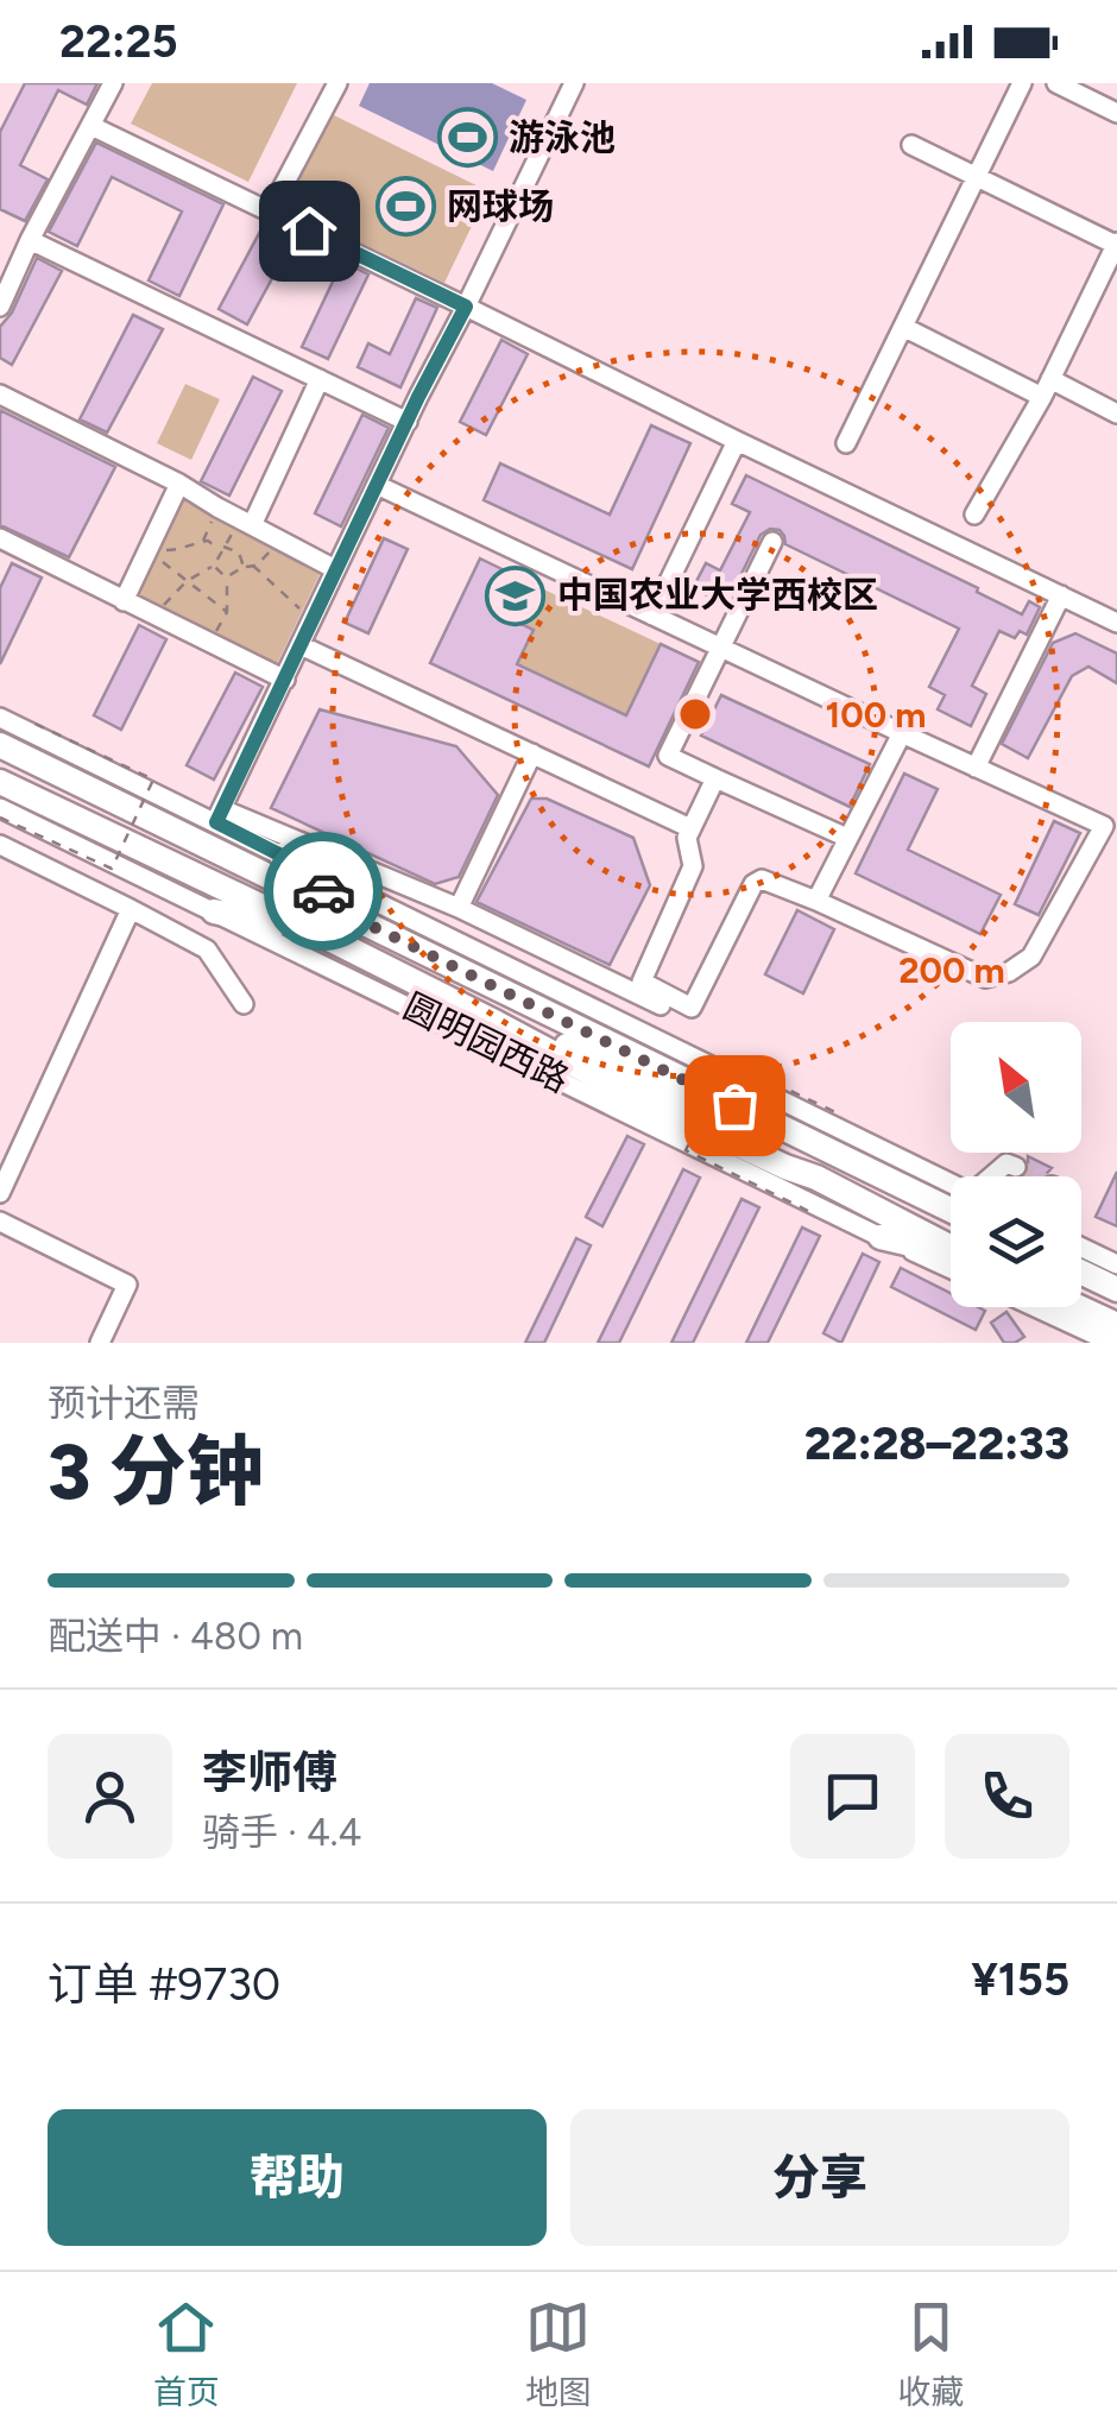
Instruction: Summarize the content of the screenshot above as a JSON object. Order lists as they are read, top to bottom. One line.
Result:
{"streets":{"main road":["圆明园西路"]},"places":{"sports":["游泳池","网球场"],"school or university":["中国农业大学西校区"]},"north":"top left","page":{"status":"22:25","heading":["3 分钟","预计还需","22:28–22:33"],"panel":["李师傅","骑手 · 4.4","订单 #9730","¥155"],"bar":"配送中 · 480 m","buttons":["帮助","分享"],"tabs":["首页","地图","收藏"]},"rings":["100 m","200 m"]}
